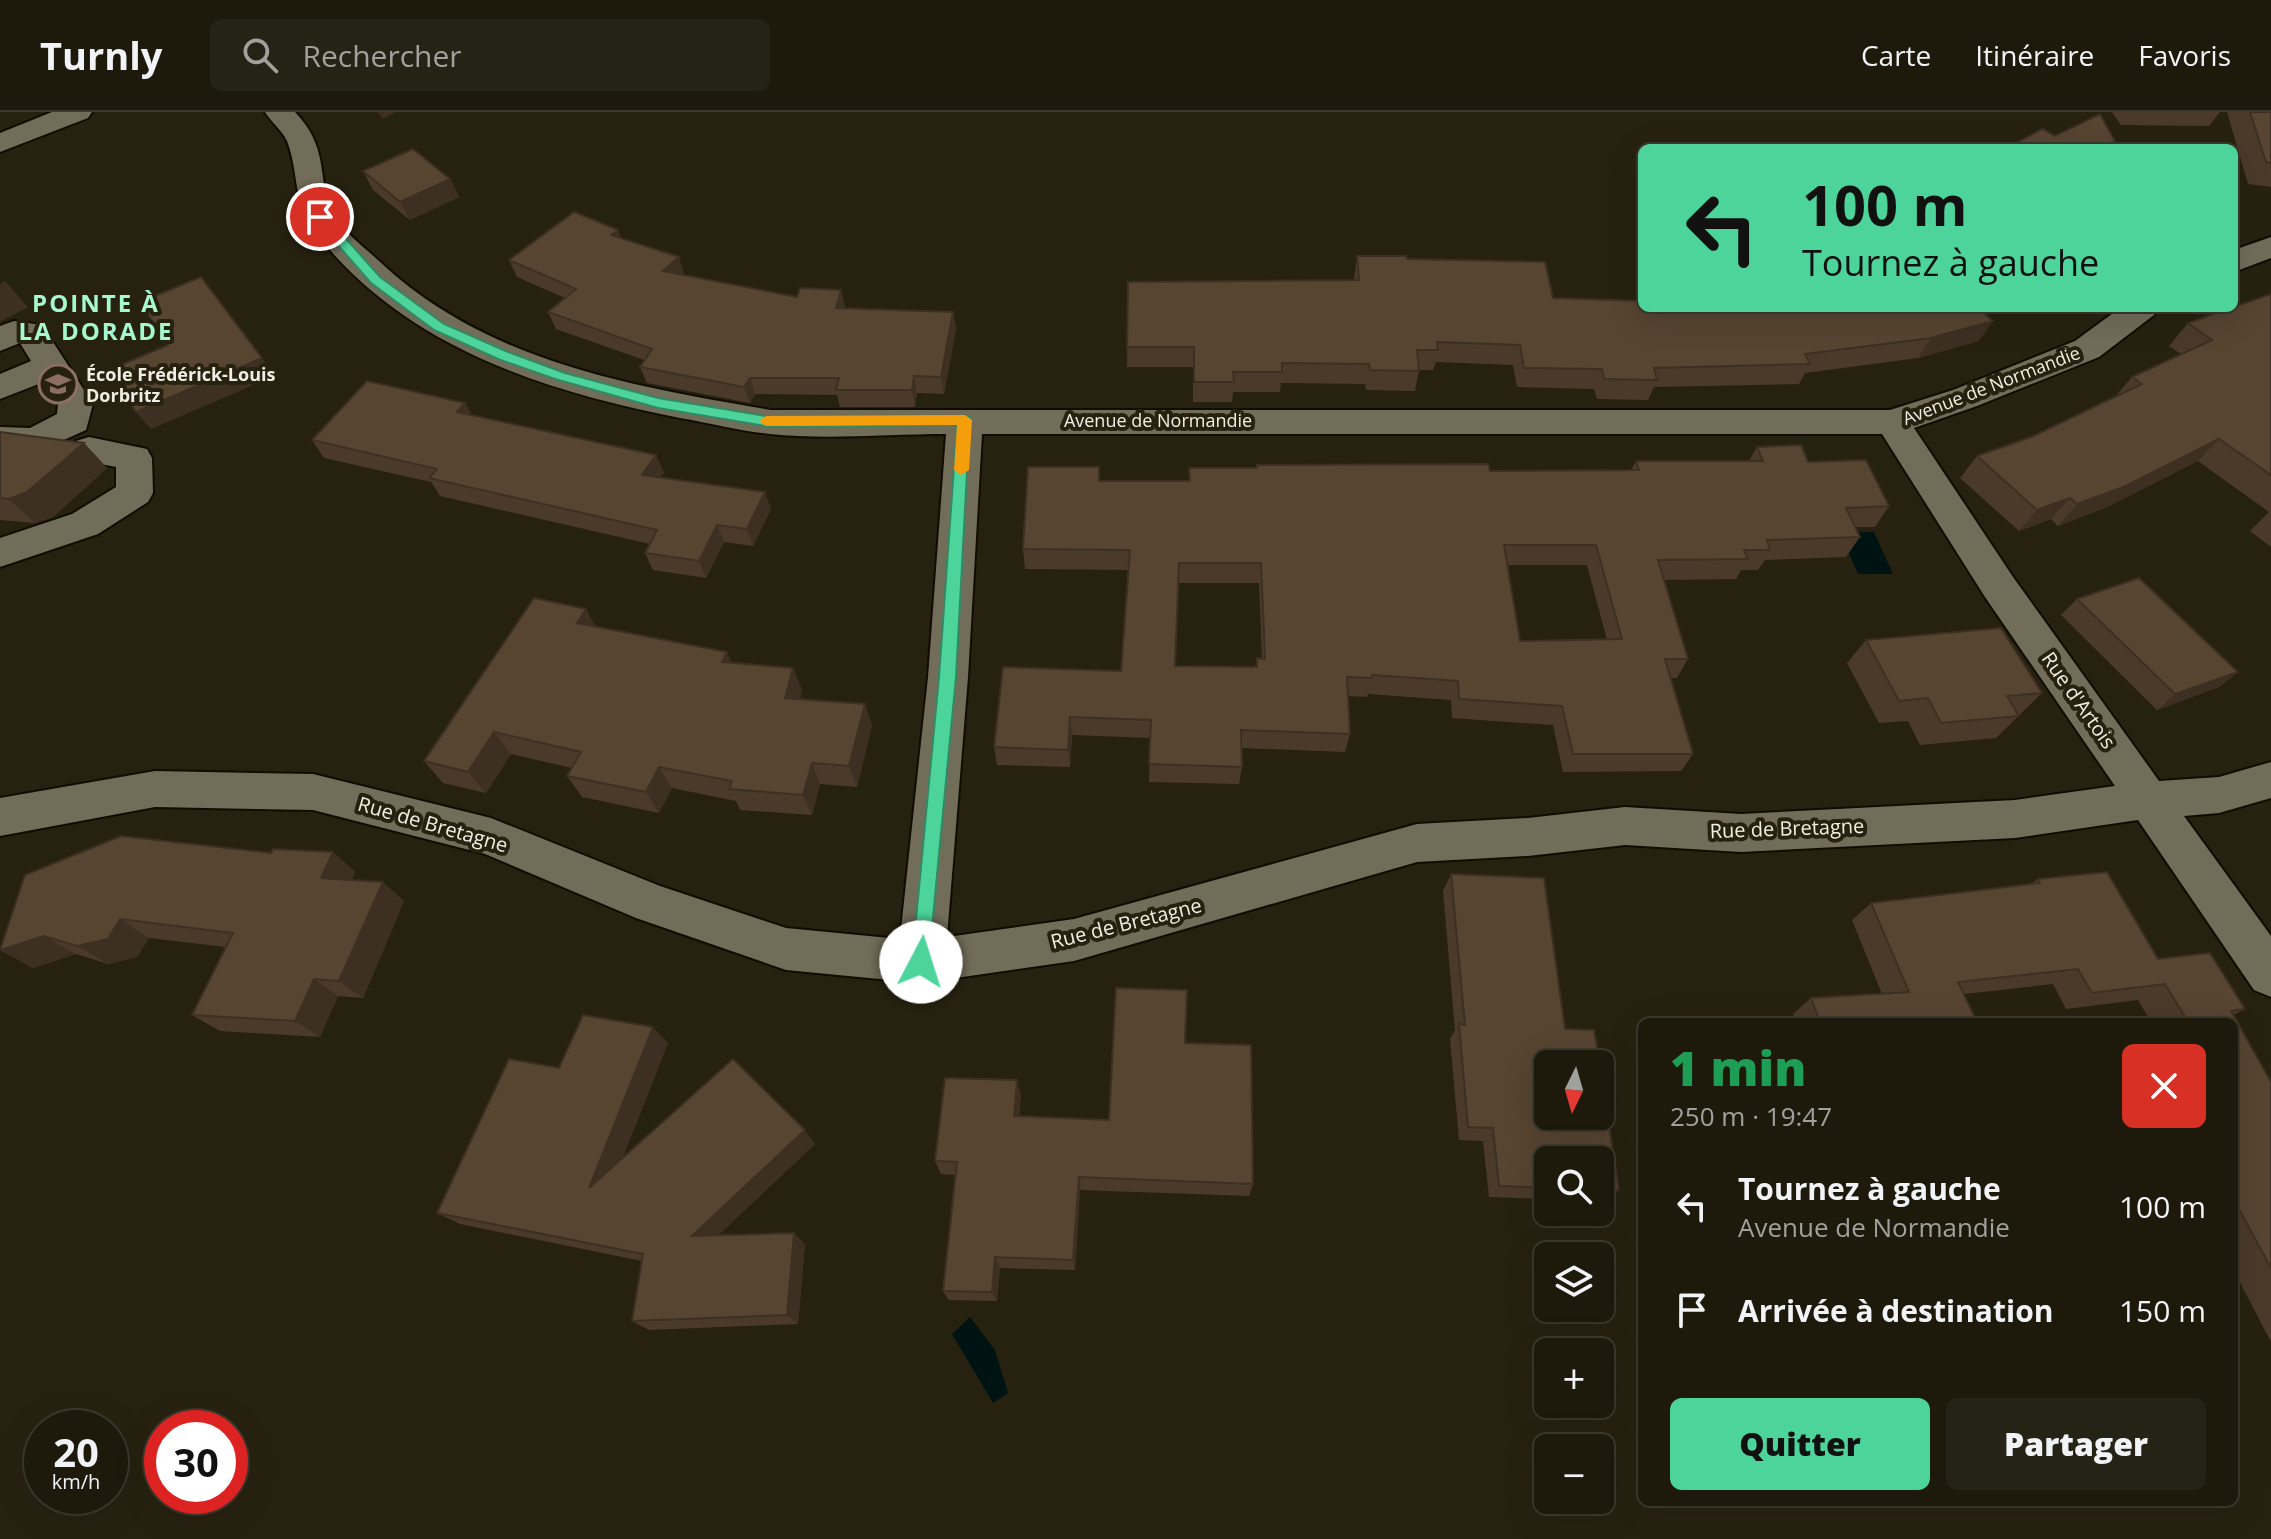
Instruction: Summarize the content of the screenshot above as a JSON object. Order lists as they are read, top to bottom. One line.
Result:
{"streets":{"street":["Avenue de Normandie","Rue d'Artois","Rue de Bretagne"]},"crossings":[["Avenue de Normandie","Rue d'Artois"],["Rue d'Artois","Rue de Bretagne"]],"districts":["POINTE À LA DORADE"],"places":{"school or university":["École Frédérick-Louis Dorbritz"]},"north":"bottom","page":{"header":"Turnly","search":"Rechercher","nav":["Carte","Itinéraire","Favoris"],"turn":["100 m","Tournez à gauche"],"heading":["1 min","250 m · 19:47"],"map_buttons":["+","−"],"list":[{"name":"Tournez à gauche","note":"Avenue de Normandie","value":"100 m"},{"name":"Arrivée à destination","value":"150 m"}],"buttons":["Quitter","Partager"],"speed":"20 km/h","limit":"30"}}
